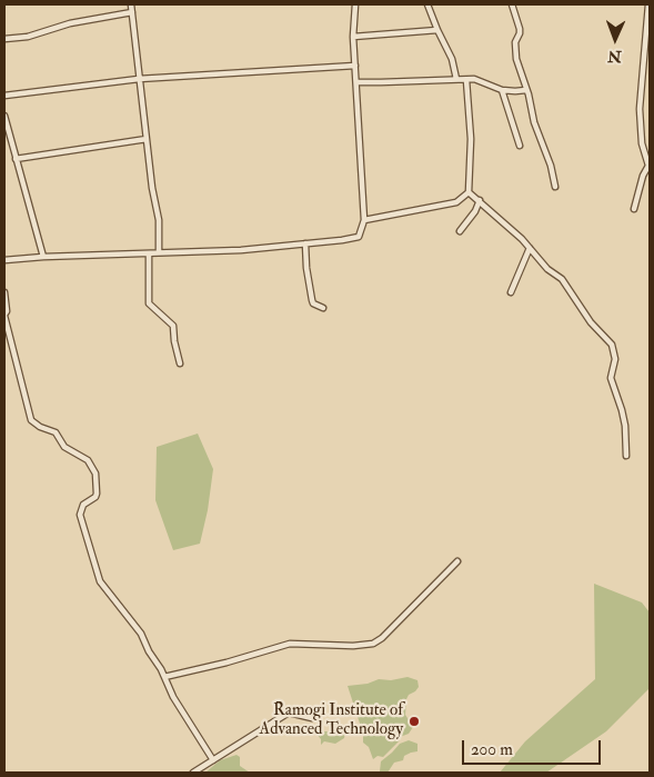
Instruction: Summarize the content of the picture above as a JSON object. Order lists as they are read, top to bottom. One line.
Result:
{"places":["Ramogi Institute of Advanced Technology"],"scale_bar":"200 m","north":"bottom"}
